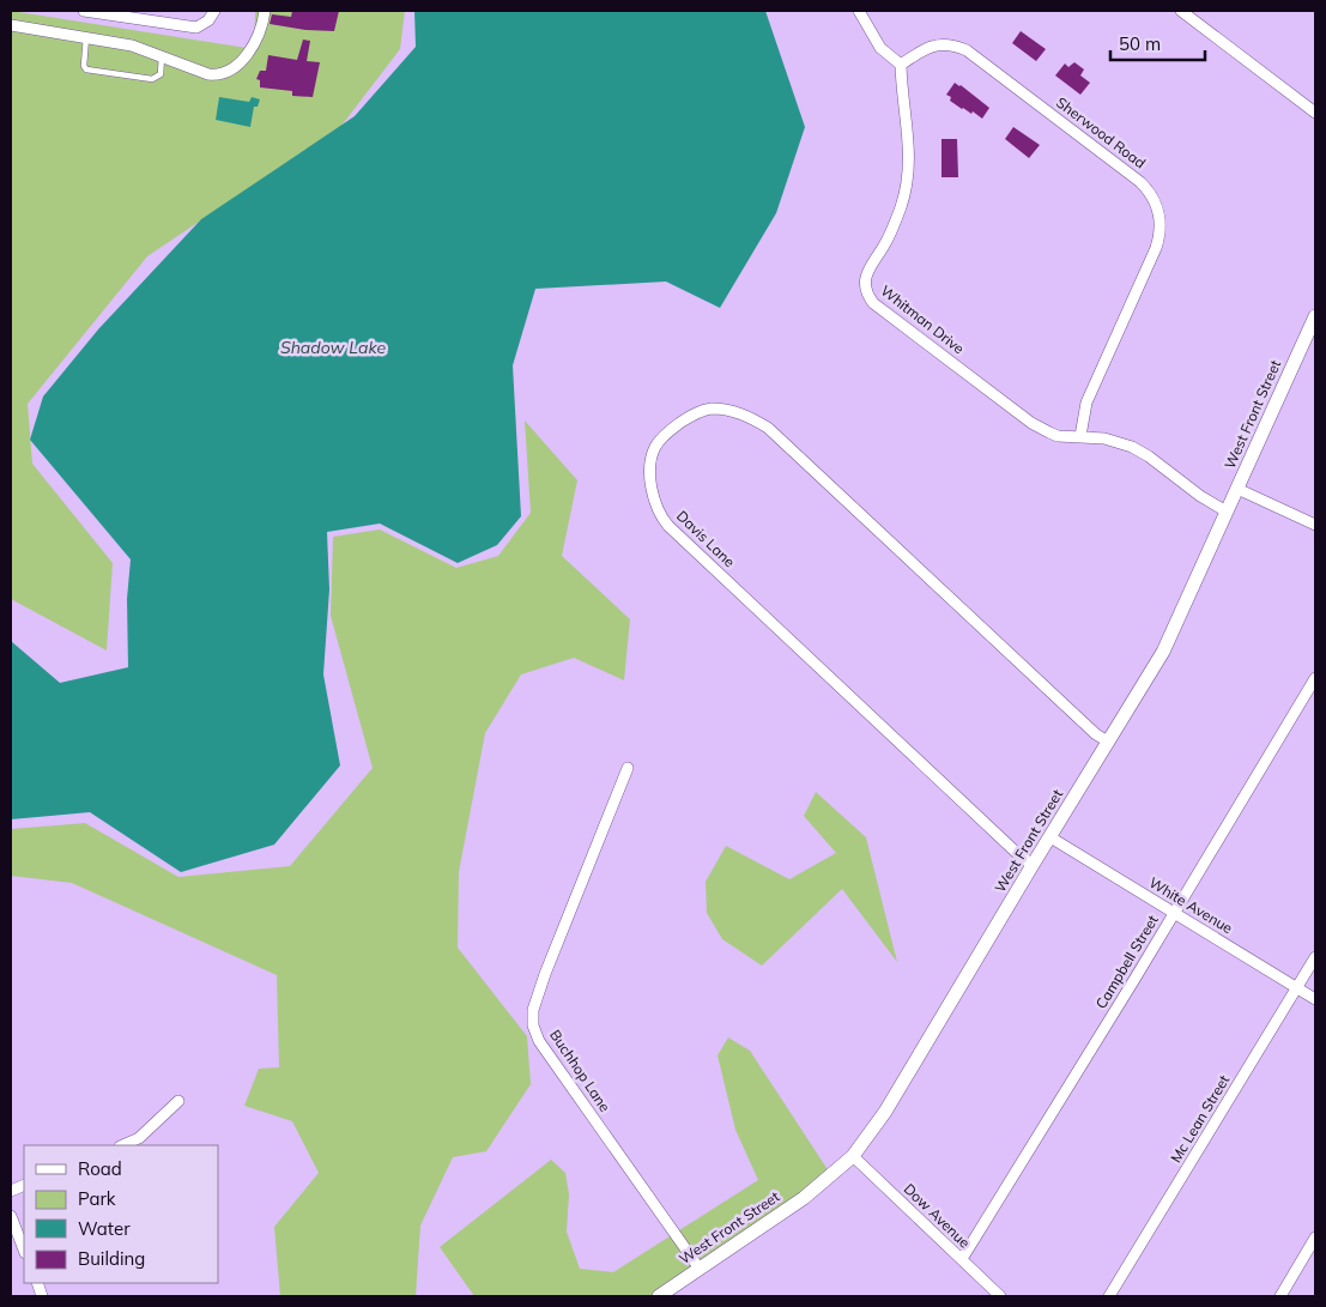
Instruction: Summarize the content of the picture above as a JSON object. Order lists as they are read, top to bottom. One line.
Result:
{"streets":{"street":["Sherwood Road","Whitman Drive","West Front Street","Davis Lane","White Avenue","Campbell Street","Buchhop Lane","Mc Lean Street","Dow Avenue"]},"crossings":[["Sherwood Road","Whitman Drive"],["Whitman Drive","West Front Street"],["West Front Street","Davis Lane"],["West Front Street","White Avenue"],["West Front Street","Buchhop Lane"],["West Front Street","Dow Avenue"],["White Avenue","Campbell Street"],["White Avenue","Mc Lean Street"],["Campbell Street","Dow Avenue"]],"water":["Shadow Lake"],"legend":["Road","Park","Water","Building"],"scale_bar":"50 m"}
